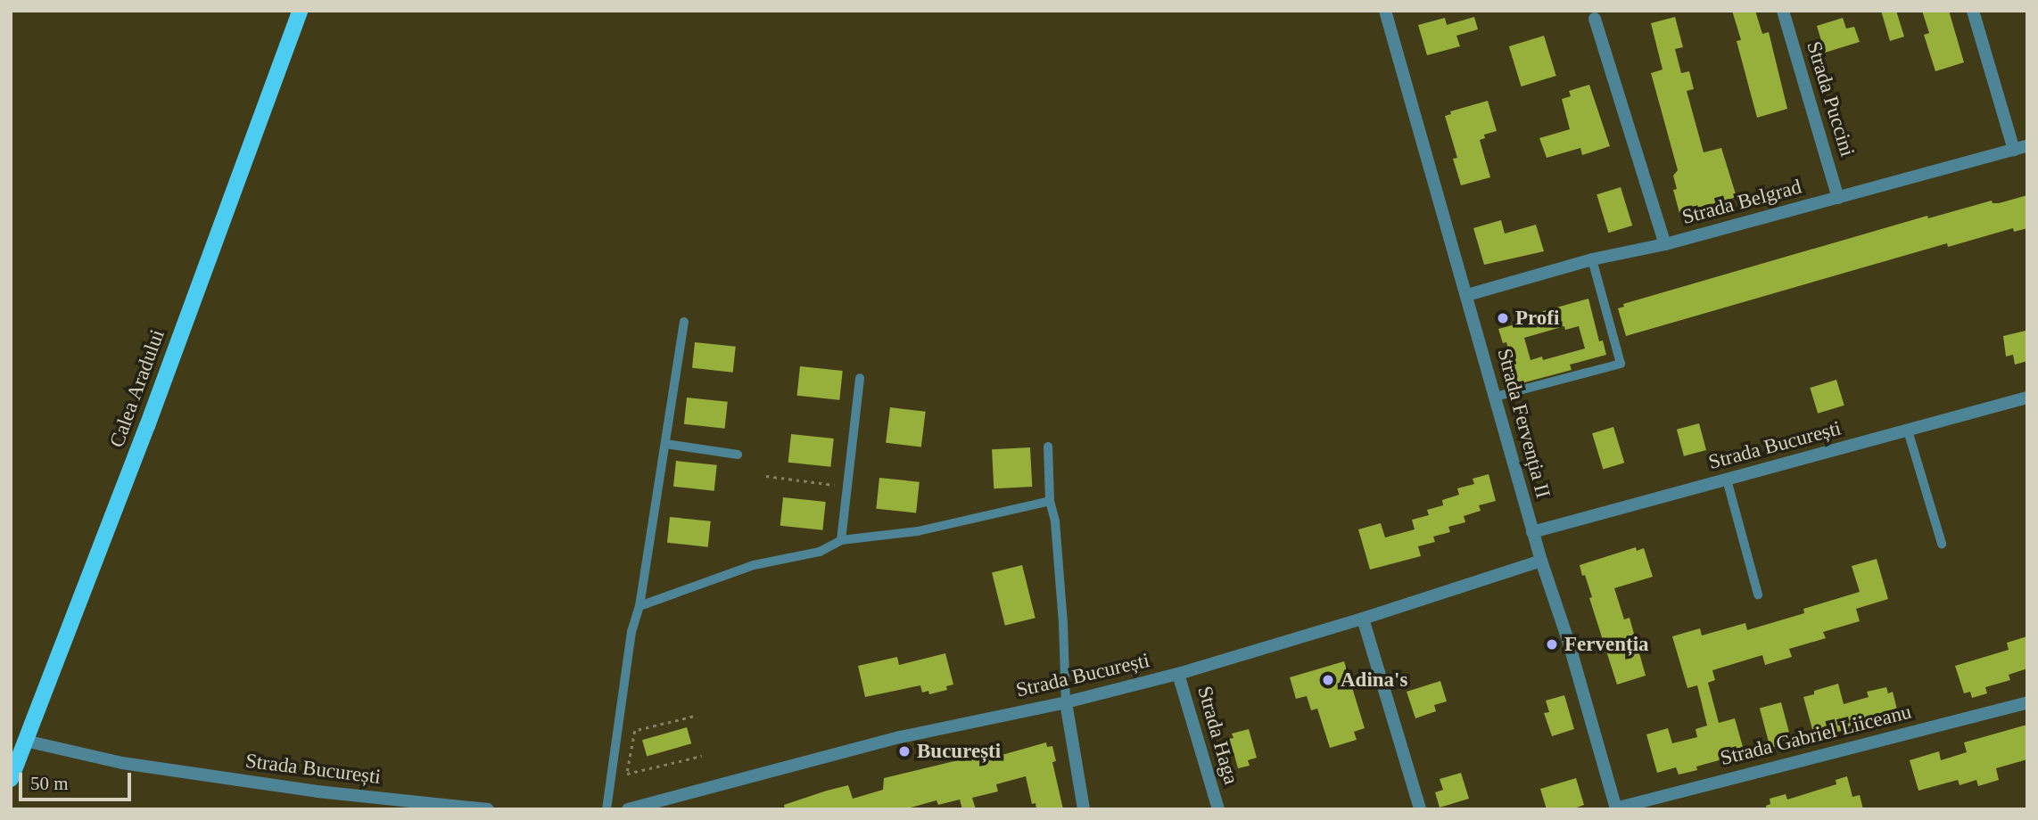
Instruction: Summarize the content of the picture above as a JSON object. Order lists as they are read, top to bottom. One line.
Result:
{"streets":{"main road":["Calea Aradului"],"street":["Strada Puccini","Strada Belgrad","Strada Fervenția II","Strada București","Strada Haga","Strada Gabriel Liiceanu"]},"crossings":[["Strada Puccini","Strada Belgrad"],["Strada Belgrad","Strada Fervenția II"],["Calea Aradului","Strada București"],["Strada Fervenția II","Strada București"],["Strada Fervenția II","Strada Gabriel Liiceanu"],["Strada București","Strada Haga"]],"places":["Profi","Fervenția","Adina's","București"],"scale_bar":"50 m"}
